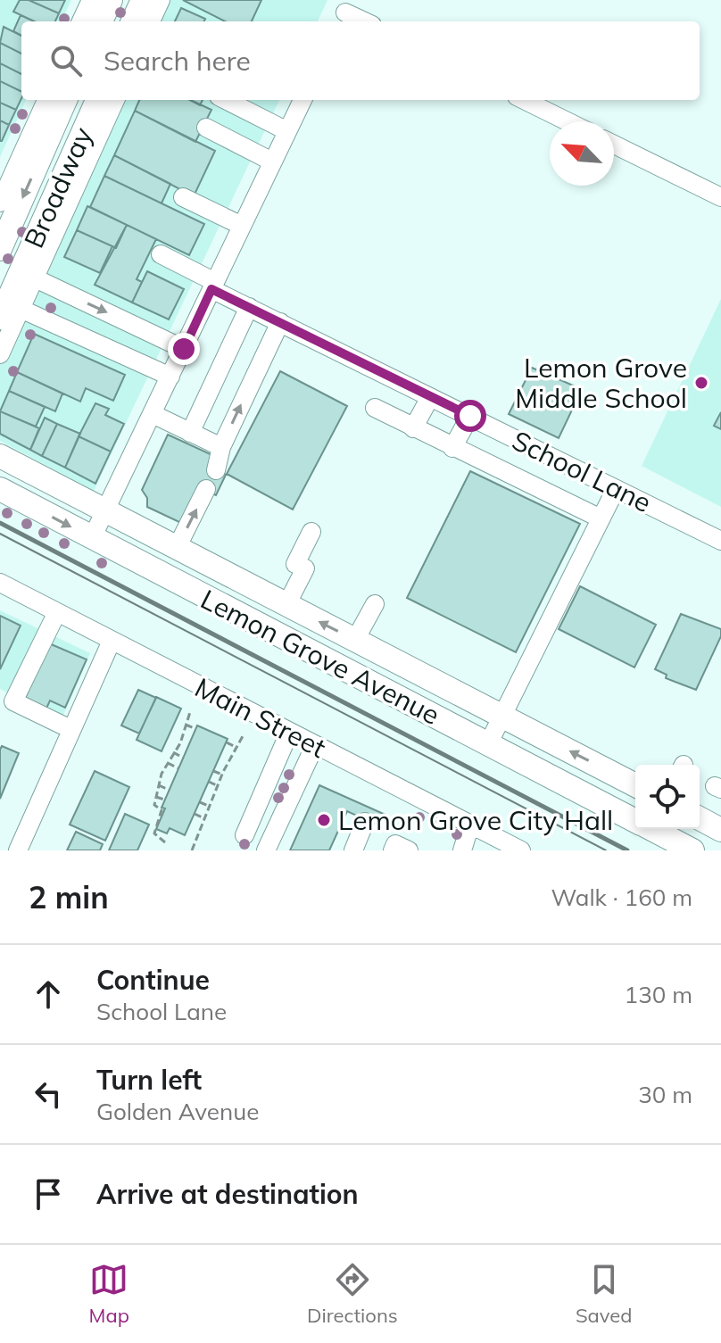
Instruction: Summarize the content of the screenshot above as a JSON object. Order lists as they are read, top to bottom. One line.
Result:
{"streets":{"main road":["Broadway","Lemon Grove Avenue"],"street":["School Lane","Main Street"]},"places":["Lemon Grove Middle School","Lemon Grove City Hall"],"north":"top left","page":{"search":"Search here","heading":["2 min","Walk · 160 m"],"list":[["Continue","School Lane","130 m"],["Turn left","Golden Avenue","30 m"],"Arrive at destination"],"nav":["Map","Directions","Saved"]}}
